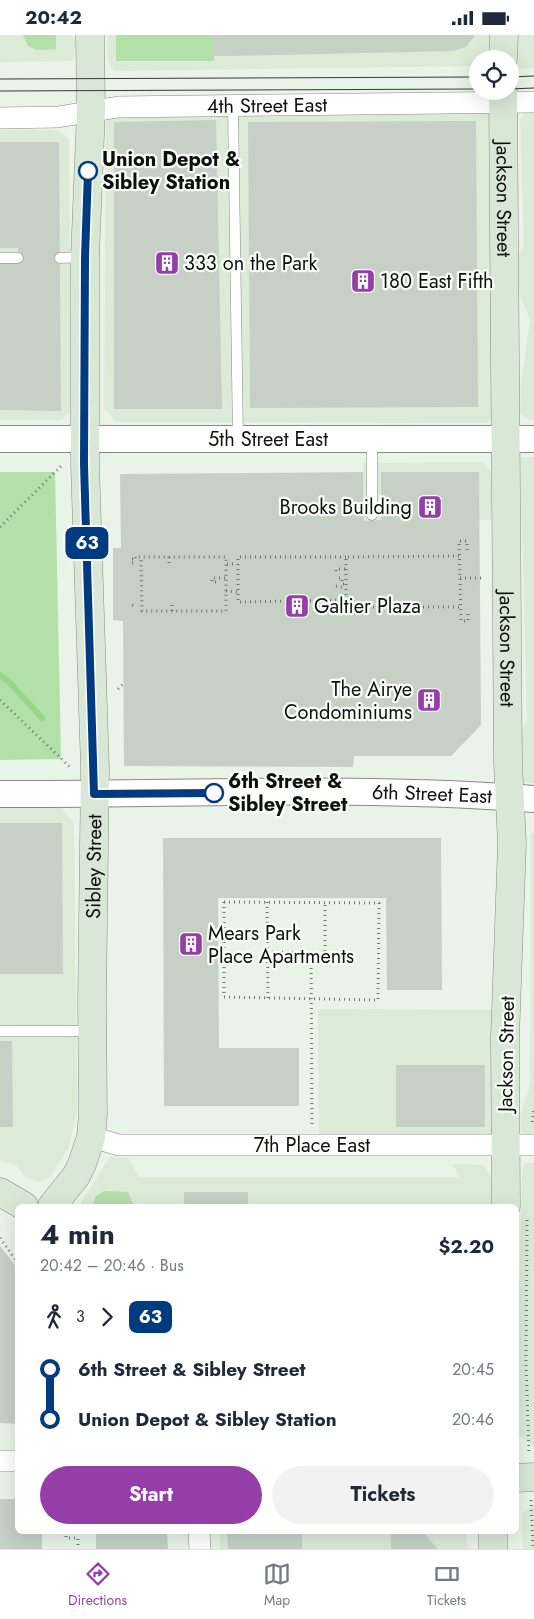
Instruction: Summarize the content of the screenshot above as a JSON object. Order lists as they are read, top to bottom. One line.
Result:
{"streets":{"main road":["Jackson Street","Sibley Street"],"street":["4th Street East","5th Street East","6th Street East","7th Place East"]},"crossings":[["4th Street East","Sibley Street"],["Jackson Street","5th Street East"],["Jackson Street","6th Street East"],["Jackson Street","7th Place East"],["5th Street East","Sibley Street"],["6th Street East","Sibley Street"],["Sibley Street","7th Place East"]],"places":{"other":["Union Depot & Sibley Station","6th Street & Sibley Street"],"building":["333 on the Park","180 East Fifth","Brooks Building","Galtier Plaza","The Airye Condominiums","Mears Park Place Apartments"]},"lines":["bus line 63"],"page":{"status":"20:42","on_map":"63","heading":["4 min","20:42 – 20:46 · Bus","$2.20"],"legs":["3","63"],"list":[{"name":"6th Street & Sibley Street","value":"20:45"},{"name":"Union Depot & Sibley Station","value":"20:46"}],"buttons":["Start","Tickets"],"tabs":["Directions","Map","Tickets"]}}
